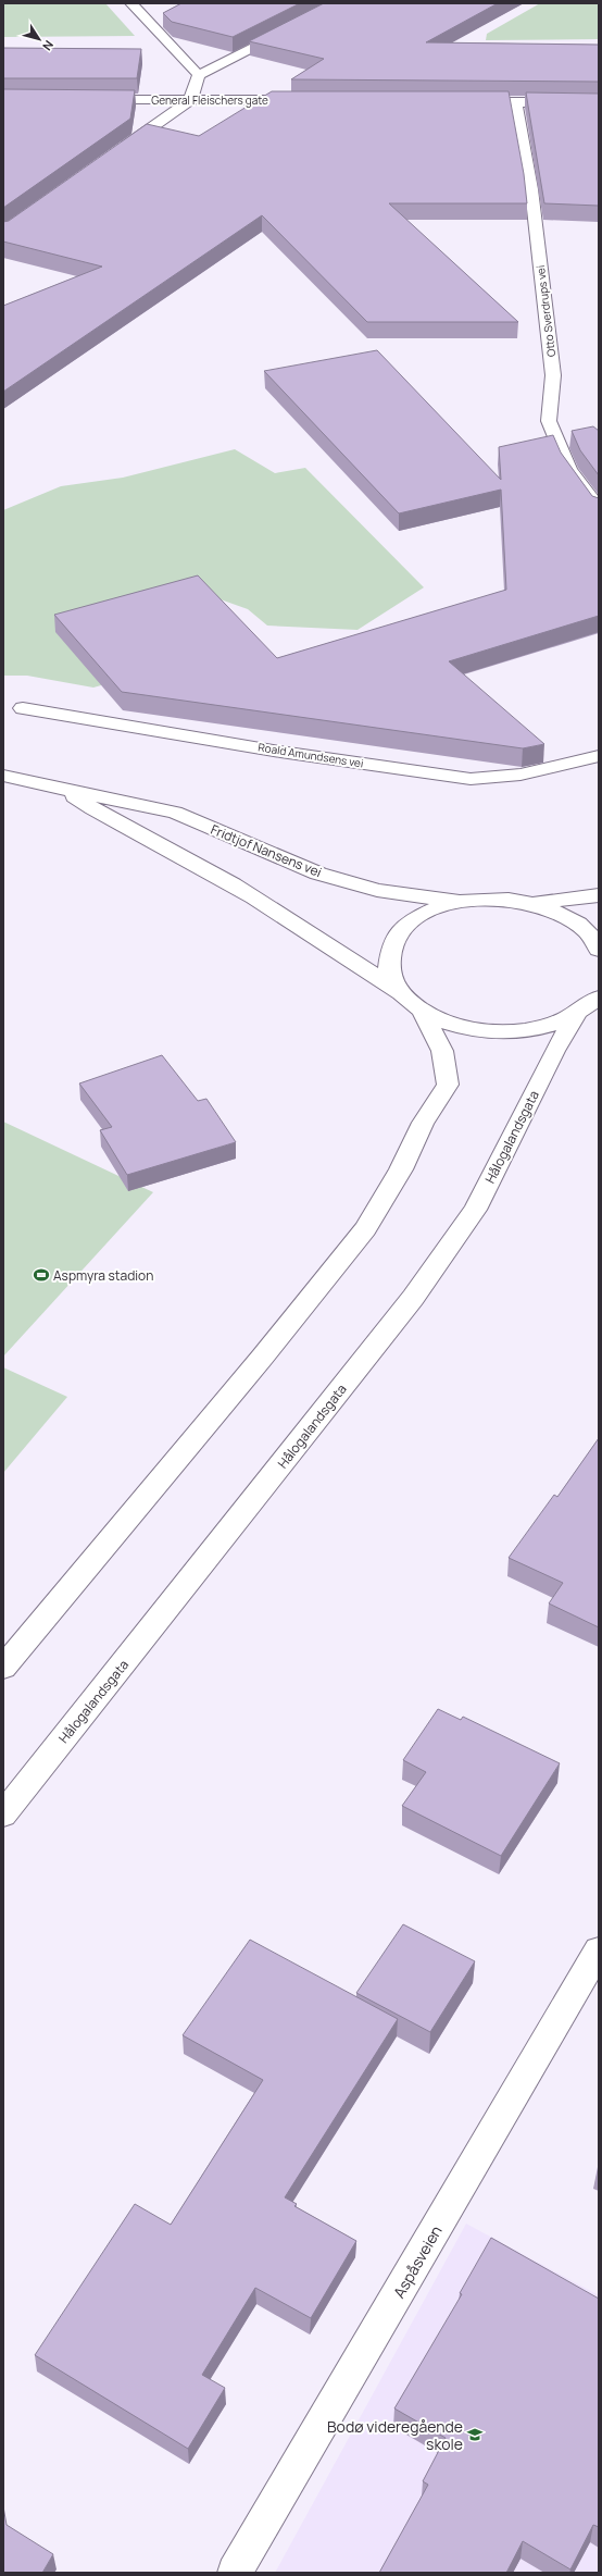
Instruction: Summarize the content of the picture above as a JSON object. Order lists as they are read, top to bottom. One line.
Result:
{"streets":{"street":["General Fleischers gate","Otto Sverdrups vei","Roald Amundsens vei","Fridtjof Nansens vei","Hålogalandsgata","Aspåsveien"]},"crossings":[["Fridtjof Nansens vei","Hålogalandsgata"]],"places":{"sports":["Aspmyra stadion"],"school or university":["Bodø videregående skole"]},"north":"bottom right"}
